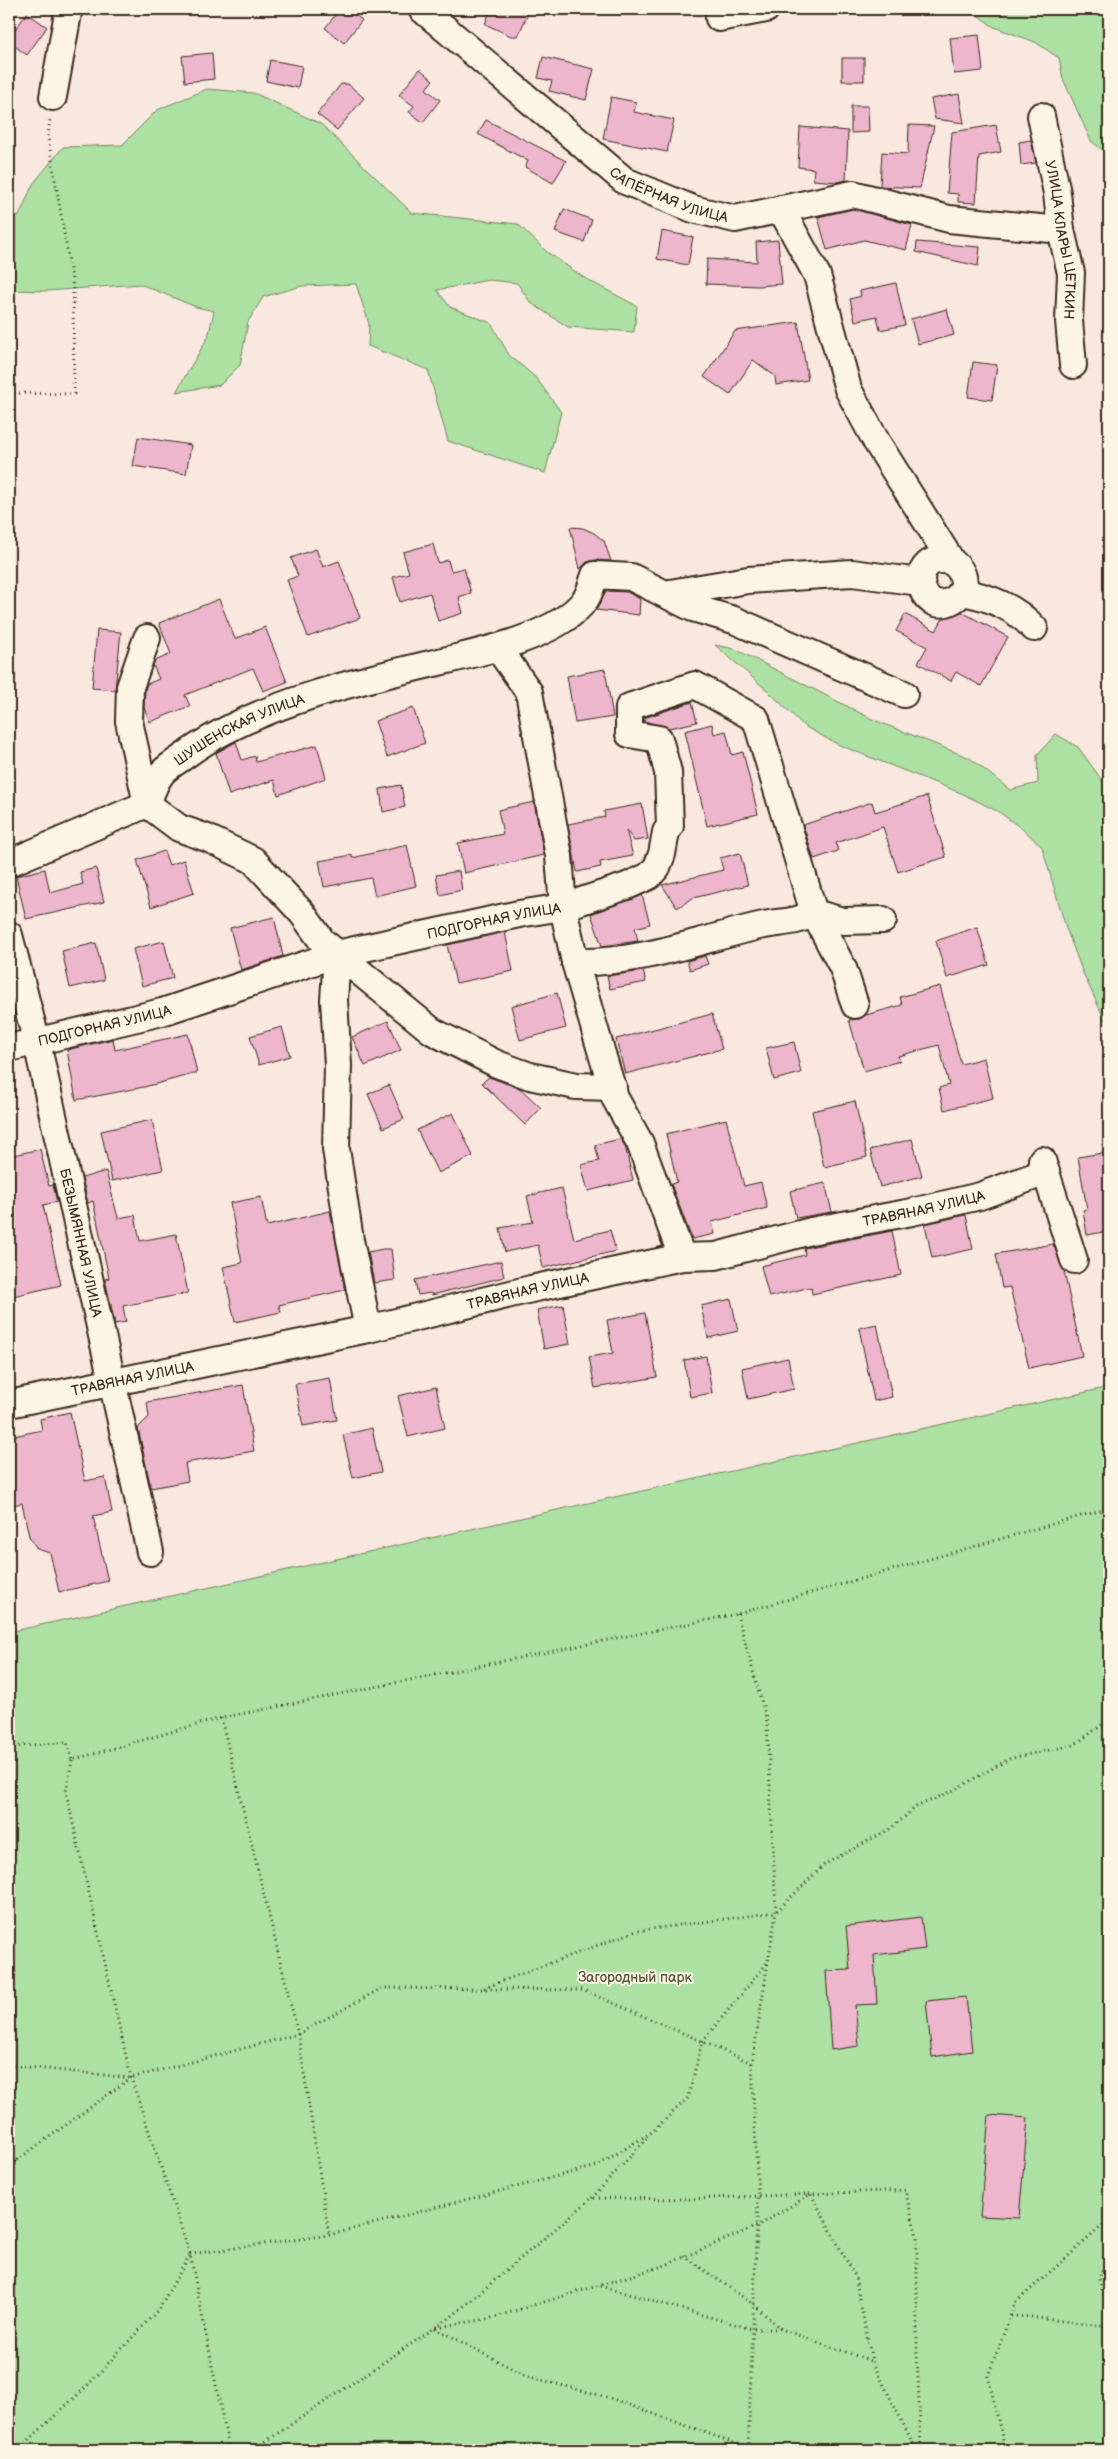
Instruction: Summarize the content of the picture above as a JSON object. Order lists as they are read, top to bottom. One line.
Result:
{"streets":{"street":["САПЁРНАЯ УЛИЦА","УЛИЦА КЛАРЫ ЦЕТКИН","ШУШЕНСКАЯ УЛИЦА","ПОДГОРНАЯ УЛИЦА","ТРАВЯНАЯ УЛИЦА","БЕЗЫМЯННАЯ УЛИЦА"]},"crossings":[["САПЁРНАЯ УЛИЦА","УЛИЦА КЛАРЫ ЦЕТКИН"],["ПОДГОРНАЯ УЛИЦА","БЕЗЫМЯННАЯ УЛИЦА"],["ТРАВЯНАЯ УЛИЦА","БЕЗЫМЯННАЯ УЛИЦА"]],"parks":["Загородный парк"]}
